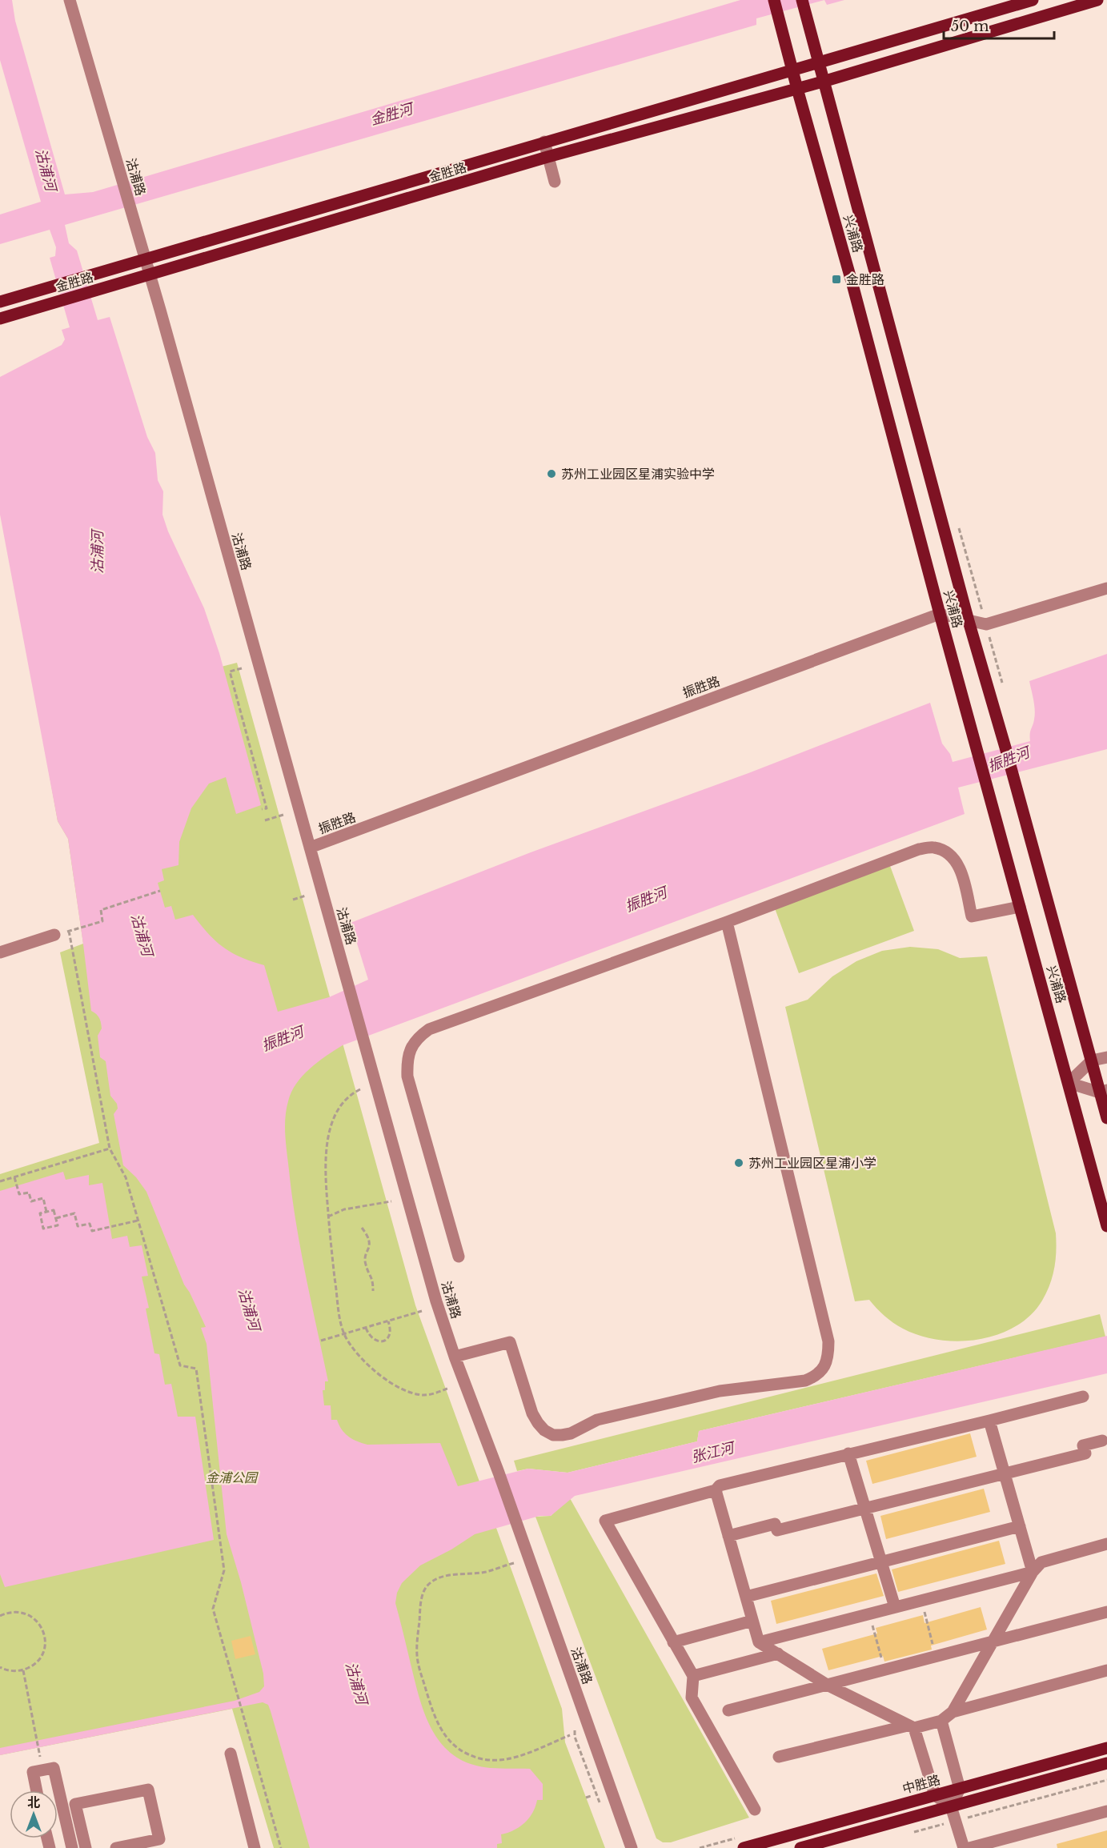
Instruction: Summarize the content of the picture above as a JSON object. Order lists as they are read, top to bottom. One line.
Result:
{"streets":{"main road":["金胜路","兴浦路","中胜路"],"street":["沽浦路","振胜路"]},"crossings":[["金胜路","沽浦路"],["金胜路","兴浦路"],["沽浦路","振胜路"],["兴浦路","振胜路"]],"water":["金胜河","沽浦河","振胜河","张江河"],"parks":["金浦公园"],"places":{"transit":["金胜路"],"other":["苏州工业园区星浦实验中学","苏州工业园区星浦小学"]},"scale_bar":"50 m","north":"top"}
